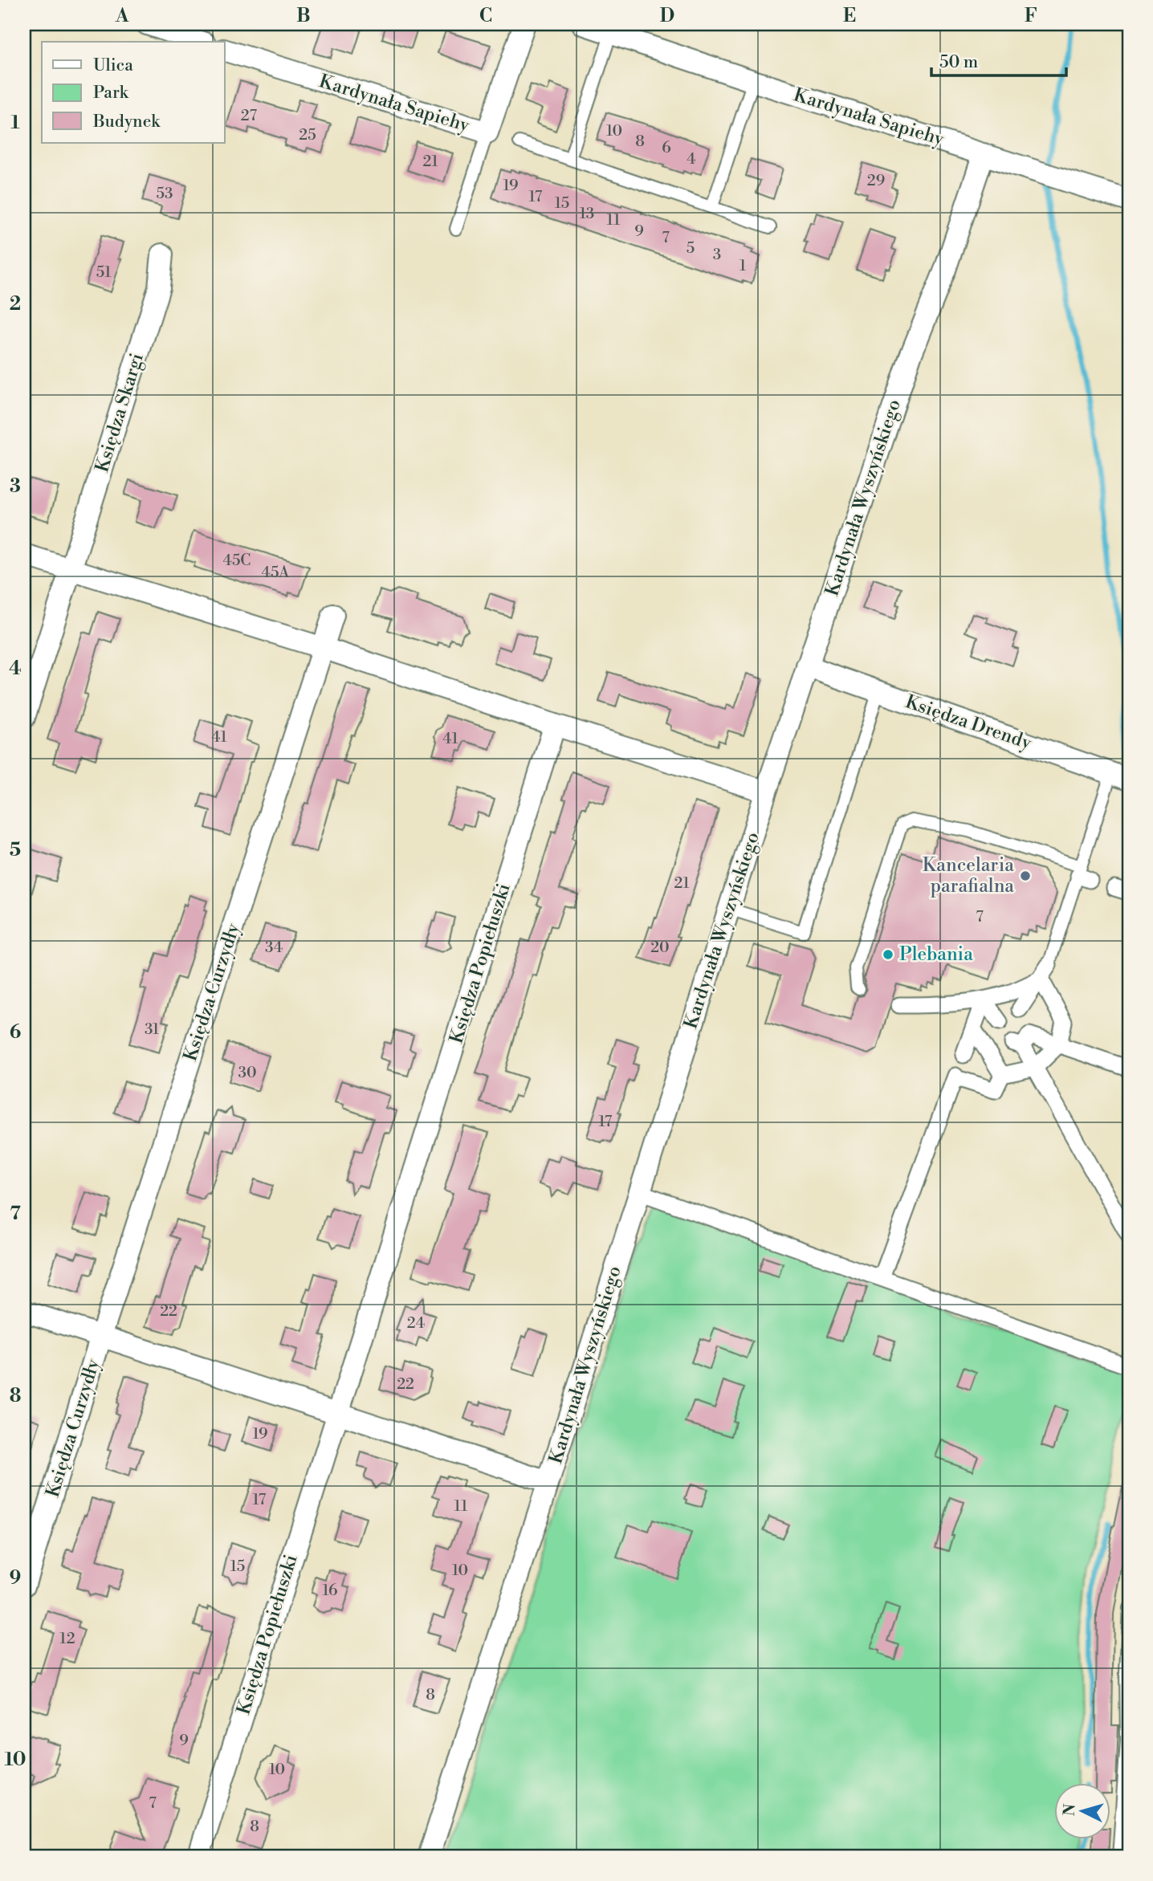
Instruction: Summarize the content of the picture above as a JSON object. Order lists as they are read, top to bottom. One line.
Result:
{"streets":{"street":["Kardynała Sapiehy","Księdza Skargi","Kardynała Wyszyńskiego","Księdza Drendy","Księdza Popiełuszki","Księdza Curzydły"]},"crossings":[["Kardynała Sapiehy","Kardynała Wyszyńskiego"],["Kardynała Wyszyńskiego","Księdza Drendy"],["Księdza Popiełuszki","Księdza Curzydły"]],"places":["Kancelaria parafialna","Plebania"],"house_numbers":["27","10","25","8","6","4","21","29","19","53","17","15","13","11","9","7","5","3","1","51","45C","45A","41","41","21","7","34","20","31","30","17","22","24","22","19","17","11","15","10","16","12","8","9","10","7","8"],"legend":["Ulica","Park","Budynek"],"scale_bar":"50 m","north":"left","grid":{"columns":["A","B","C","D","E","F"],"rows":["1","2","3","4","5","6","7","8","9","10"]}}
